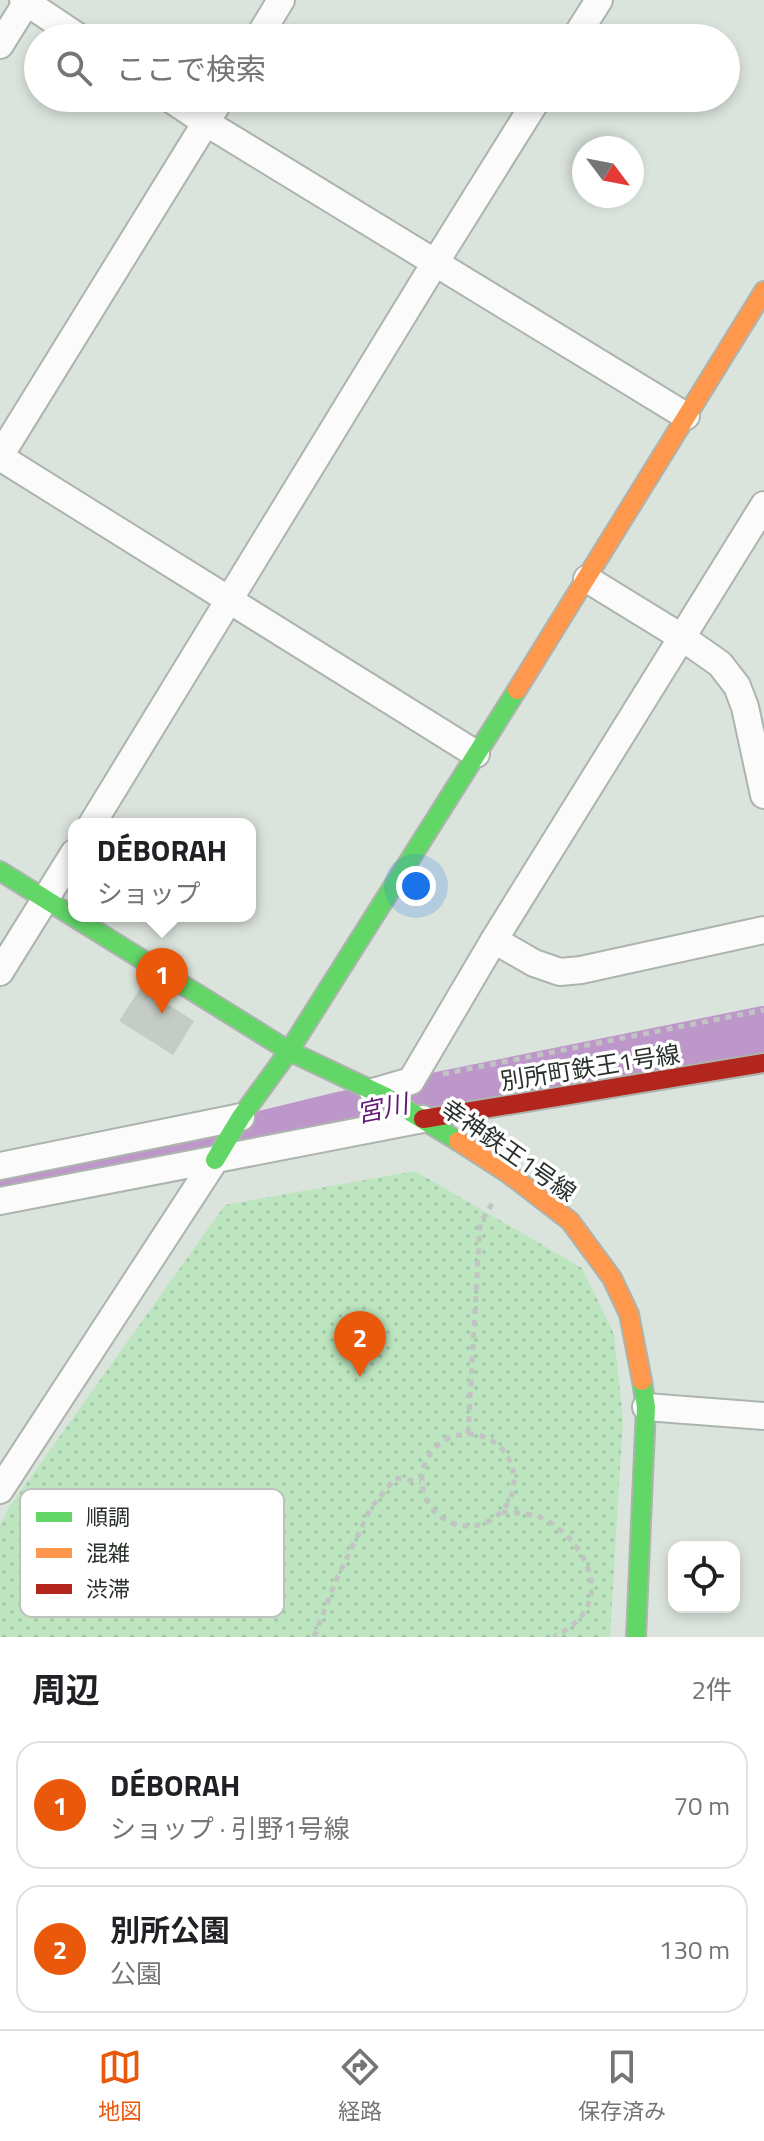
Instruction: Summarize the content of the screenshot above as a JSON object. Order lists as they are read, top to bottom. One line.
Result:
{"streets":{"street":["別所町鉄王1号線","幸神鉄王1号線"]},"crossings":[["別所町鉄王1号線","幸神鉄王1号線"]],"water":["宮川"],"legend":["順調","混雑","渋滞"],"north":"bottom right","page":{"search":"ここで検索","popup":["DÉBORAH","ショップ"],"pins":["1","2"],"heading":["周辺","2件"],"list":[{"mark":"1","name":"DÉBORAH","note":"ショップ · 引野1号線","value":"70 m"},{"mark":"2","name":"別所公園","note":"公園","value":"130 m"}],"nav":["地図","経路","保存済み"]}}
